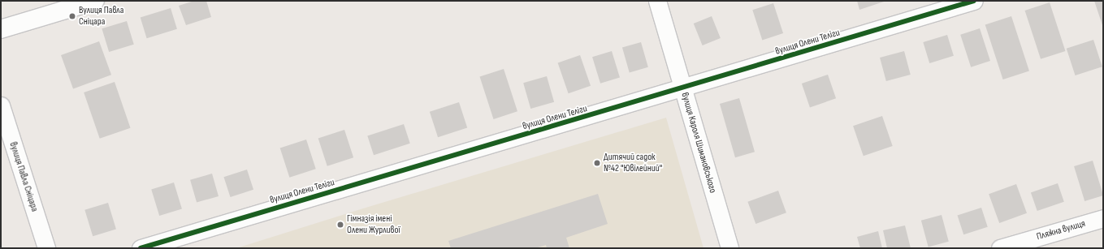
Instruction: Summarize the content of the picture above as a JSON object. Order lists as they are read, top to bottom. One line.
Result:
{"streets":{"street":["вулиця Олени Теліги","вулиця Кароля Шимановського","вулиця Павла Сніцара","Пляжна вулиця"]},"crossings":[["вулиця Олени Теліги","вулиця Кароля Шимановського"]],"places":["Вулиця Павла Сніцара","Дитячий садок №42 \"Ювілейний\"","Гімназія імені Олени Журливої"]}
